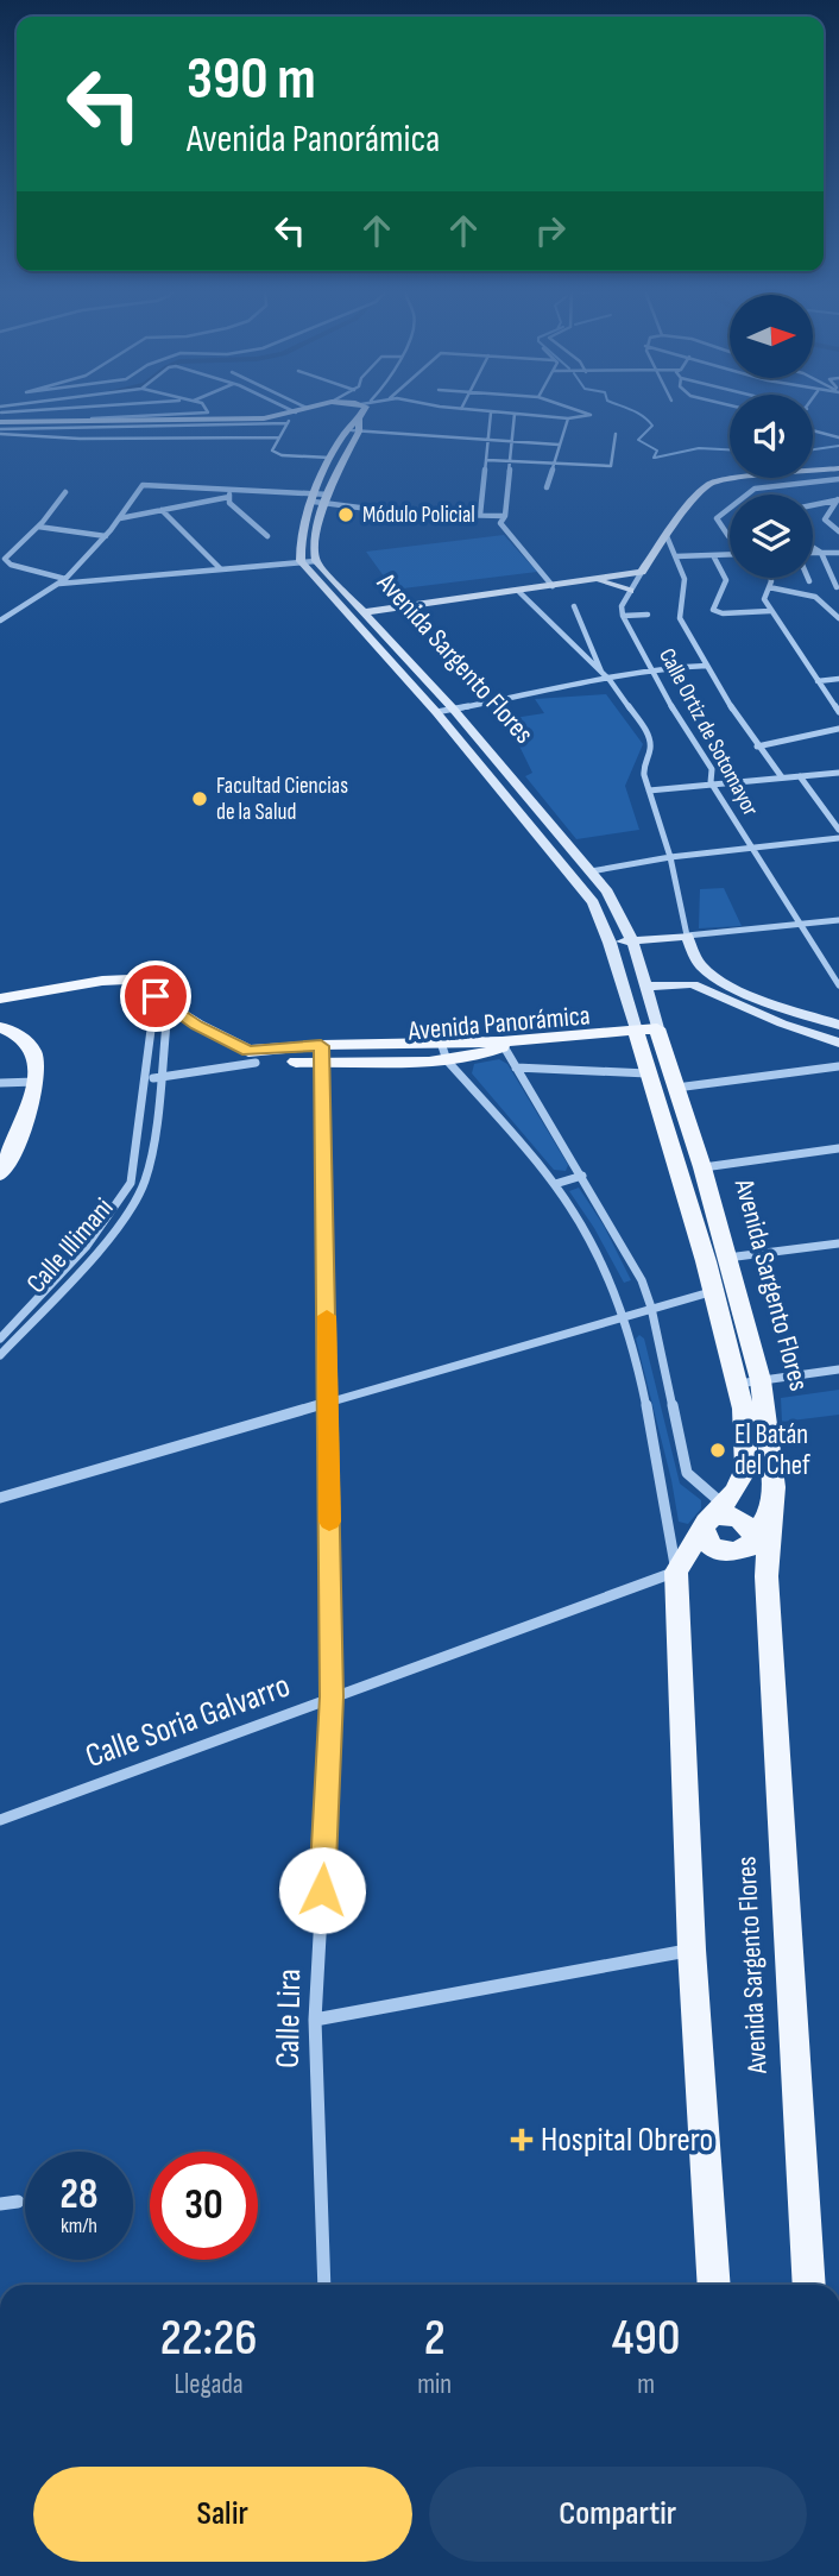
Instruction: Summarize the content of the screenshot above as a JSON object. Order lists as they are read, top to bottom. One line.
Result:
{"streets":{"main road":["Avenida Sargento Flores","Avenida Panorámica"],"street":["Calle Ortiz de Sotomayor","Calle Illimani","Calle Soria Galvarro","Calle Lira"]},"crossings":[["Avenida Sargento Flores","Avenida Panorámica"],["Avenida Sargento Flores","Calle Soria Galvarro"],["Avenida Panorámica","Calle Illimani"],["Avenida Panorámica","Calle Lira"],["Calle Soria Galvarro","Calle Lira"]],"places":{"other":["Módulo Policial","Facultad Ciencias de la Salud","El Batán del Chef"],"health":["Hospital Obrero"]},"north":"right","page":{"turn":["390 m","Avenida Panorámica"],"speed":"28 km/h","limit":"30","eta":["22:26","Llegada","2","min","490","m"],"buttons":["Salir","Compartir"]}}
